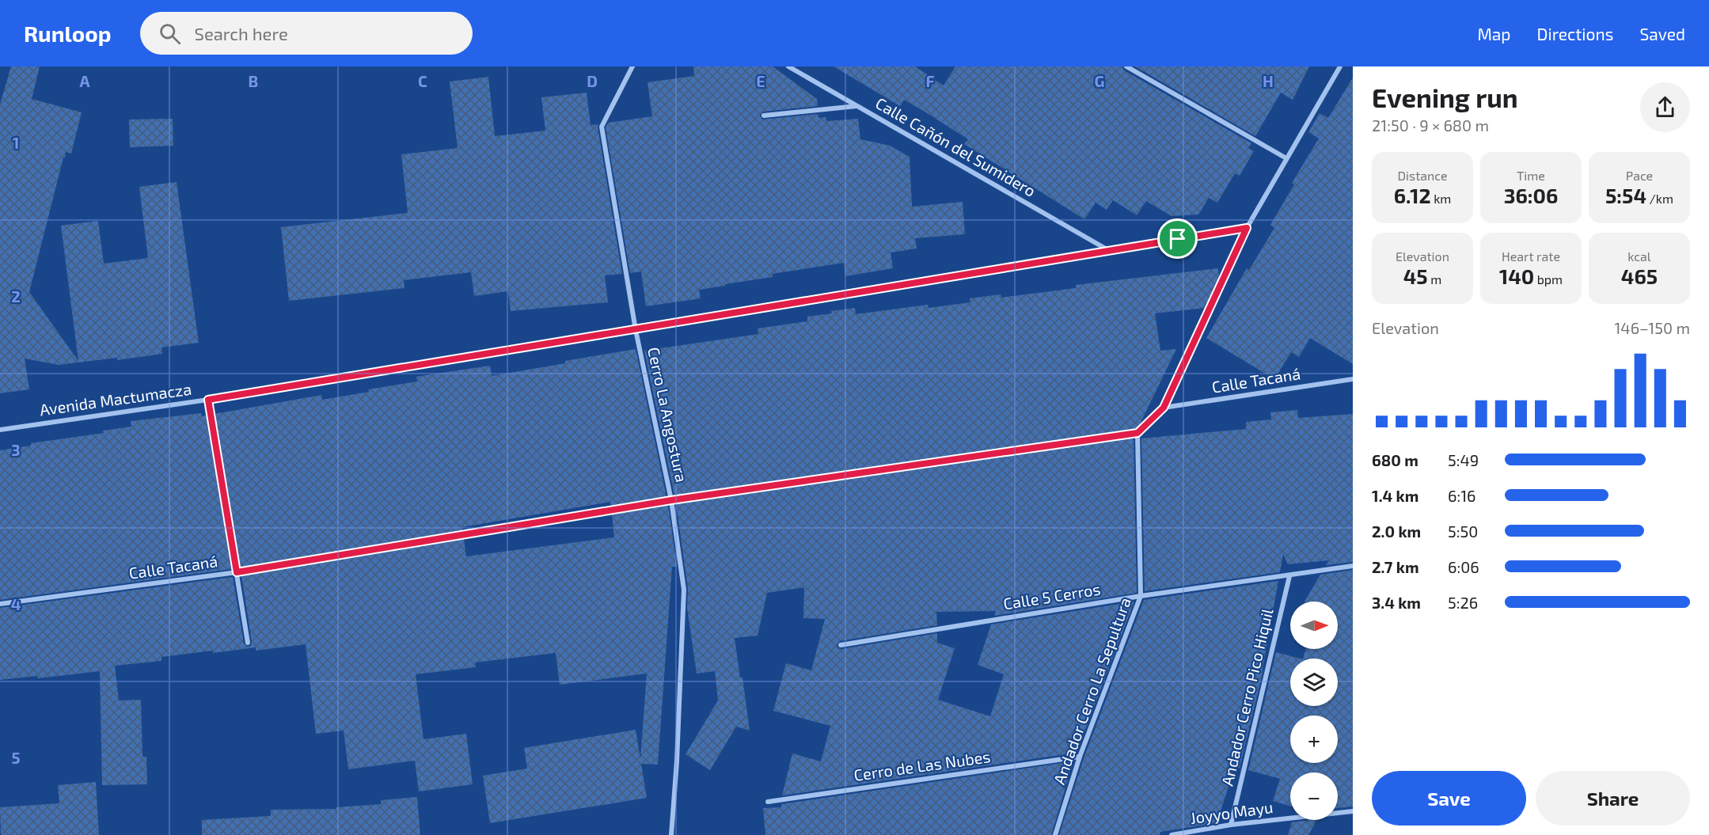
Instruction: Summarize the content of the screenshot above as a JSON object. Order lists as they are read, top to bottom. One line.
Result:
{"streets":{"street":["Calle Cañón del Sumidero","Calle Tacaná","Avenida Mactumacza","Cerro La Angostura","Calle 5 Cerros","Andador Cerro La Sepultura","Andador Cerro Pico Hiquil","Cerro de Las Nubes","Joyyo Mayu"]},"crossings":[["Calle Cañón del Sumidero","Avenida Mactumacza"],["Calle Tacaná","Cerro La Angostura"],["Calle Tacaná","Andador Cerro La Sepultura"],["Avenida Mactumacza","Cerro La Angostura"],["Calle 5 Cerros","Andador Cerro La Sepultura"],["Calle 5 Cerros","Andador Cerro Pico Hiquil"],["Andador Cerro La Sepultura","Cerro de Las Nubes"],["Andador Cerro Pico Hiquil","Joyyo Mayu"]],"north":"right","page":{"header":"Runloop","search":"Search here","nav":["Map","Directions","Saved"],"heading":["Evening run","21:50 · 9 × 680 m"],"stats":[["Distance","6.12 km"],["Time","36:06"],["Pace","5:54 /km"],["Elevation","45 m"],["Heart rate","140 bpm"],["kcal","465"]],"chart":["Elevation","146–150 m"],"list":[{"name":"680 m","note":"5:49"},{"name":"1.4 km","note":"6:16"},{"name":"2.0 km","note":"5:50"},{"name":"2.7 km","note":"6:06"},{"name":"3.4 km","note":"5:26"}],"map_buttons":["+","−"],"buttons":["Save","Share"]},"grid":{"columns":["A","B","C","D","E","F","G","H"],"rows":["1","2","3","4","5"]}}
